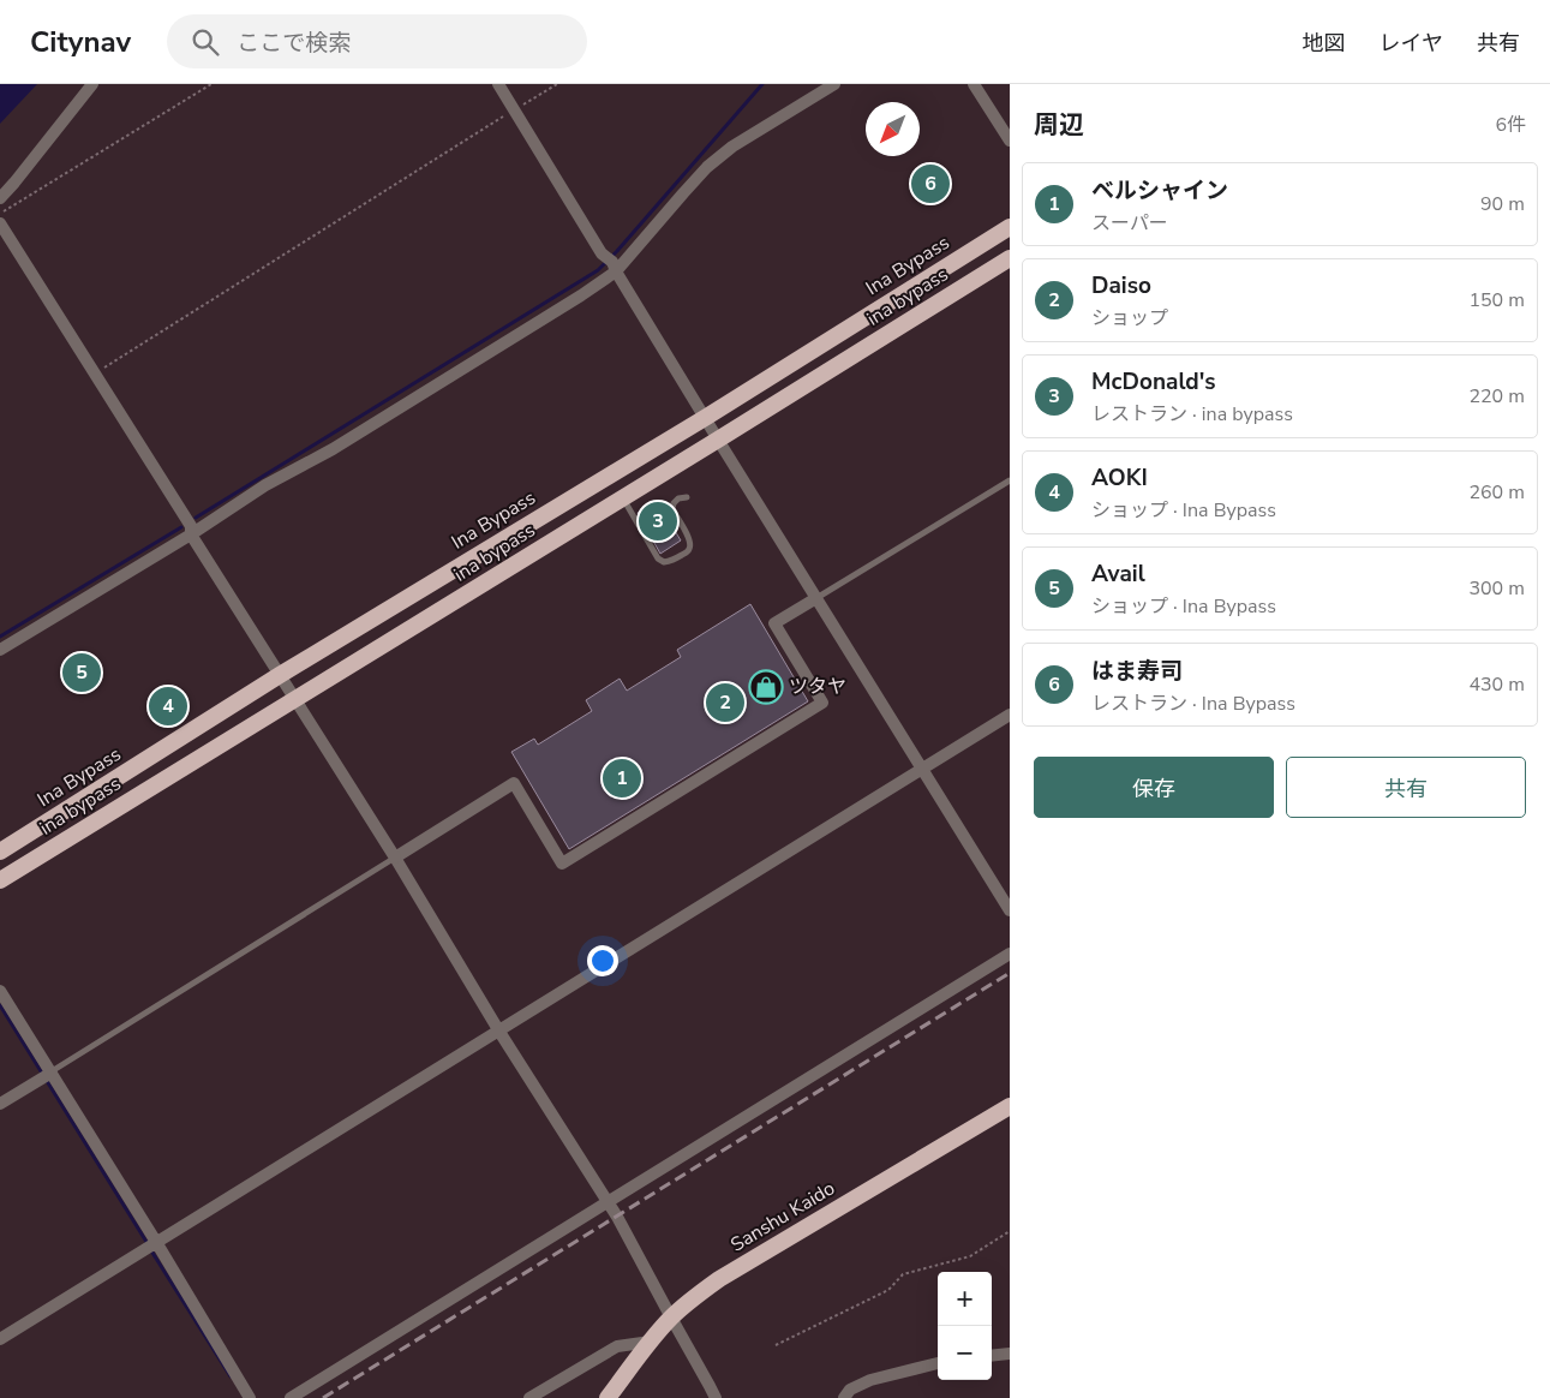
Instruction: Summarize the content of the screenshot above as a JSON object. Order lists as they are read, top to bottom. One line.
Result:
{"streets":{"highway":["Ina Bypass","ina bypass","Sanshu Kaido"]},"places":{"shop":["ツタヤ"]},"north":"bottom left","page":{"header":"Citynav","search":"ここで検索","nav":["地図","レイヤ","共有"],"heading":["周辺","6件"],"pins":["6","3","5","2","4","1"],"list":[{"mark":"1","name":"ベルシャイン","note":"スーパー","value":"90 m"},{"mark":"2","name":"Daiso","note":"ショップ","value":"150 m"},{"mark":"3","name":"McDonald's","note":"レストラン · ina bypass","value":"220 m"},{"mark":"4","name":"AOKI","note":"ショップ · Ina Bypass","value":"260 m"},{"mark":"5","name":"Avail","note":"ショップ · Ina Bypass","value":"300 m"},{"mark":"6","name":"はま寿司","note":"レストラン · Ina Bypass","value":"430 m"}],"buttons":["保存","共有"],"map_buttons":["+","−"]}}
